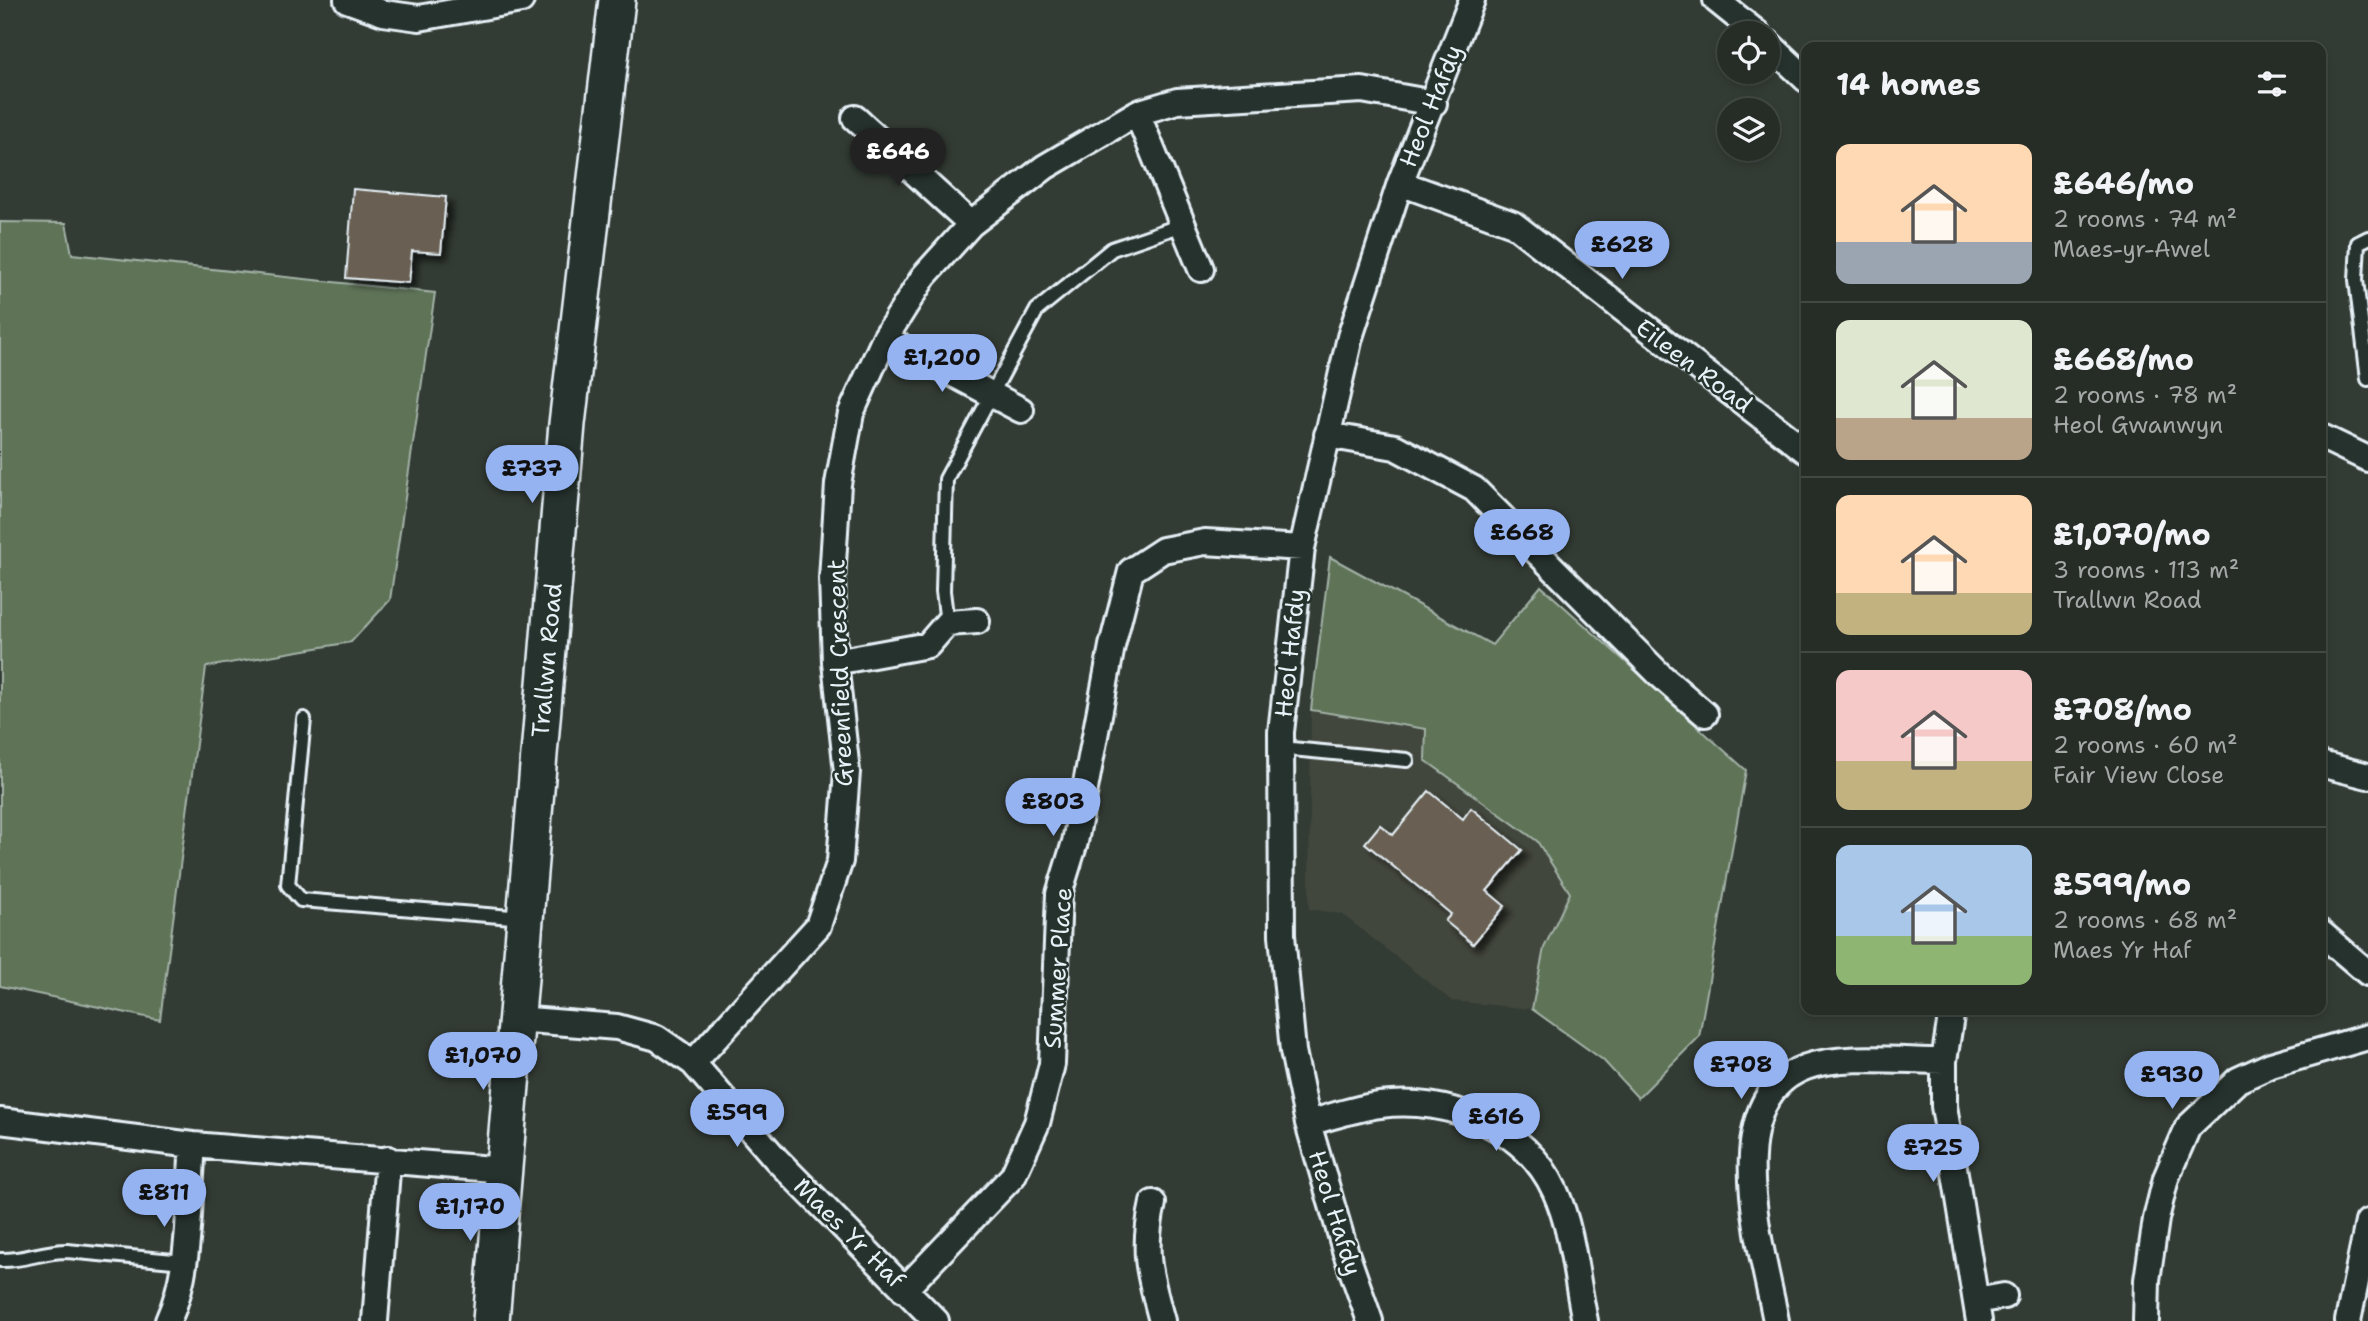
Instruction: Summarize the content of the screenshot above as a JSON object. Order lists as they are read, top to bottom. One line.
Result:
{"streets":{"street":["Heol Hafdy","Eileen Road","Trallwn Road","Greenfield Crescent","Summer Place","Maes Yr Haf"]},"crossings":[["Heol Hafdy","Eileen Road"],["Heol Hafdy","Greenfield Crescent"],["Heol Hafdy","Summer Place"],["Trallwn Road","Maes Yr Haf"],["Greenfield Crescent","Maes Yr Haf"],["Summer Place","Maes Yr Haf"]],"page":{"heading":"14 homes","list":[{"name":"£646/mo","note":"2 rooms · 74 m² · Maes-yr-Awel"},{"name":"£668/mo","note":"2 rooms · 78 m² · Heol Gwanwyn"},{"name":"£1,070/mo","note":"3 rooms · 113 m² · Trallwn Road"},{"name":"£708/mo","note":"2 rooms · 60 m² · Fair View Close"},{"name":"£599/mo","note":"2 rooms · 68 m² · Maes Yr Haf"}],"price":["£646","£628","£1,200","£737","£668","£803","£1,070","£708","£930","£599","£616","£725","£811","£1,170"]}}
